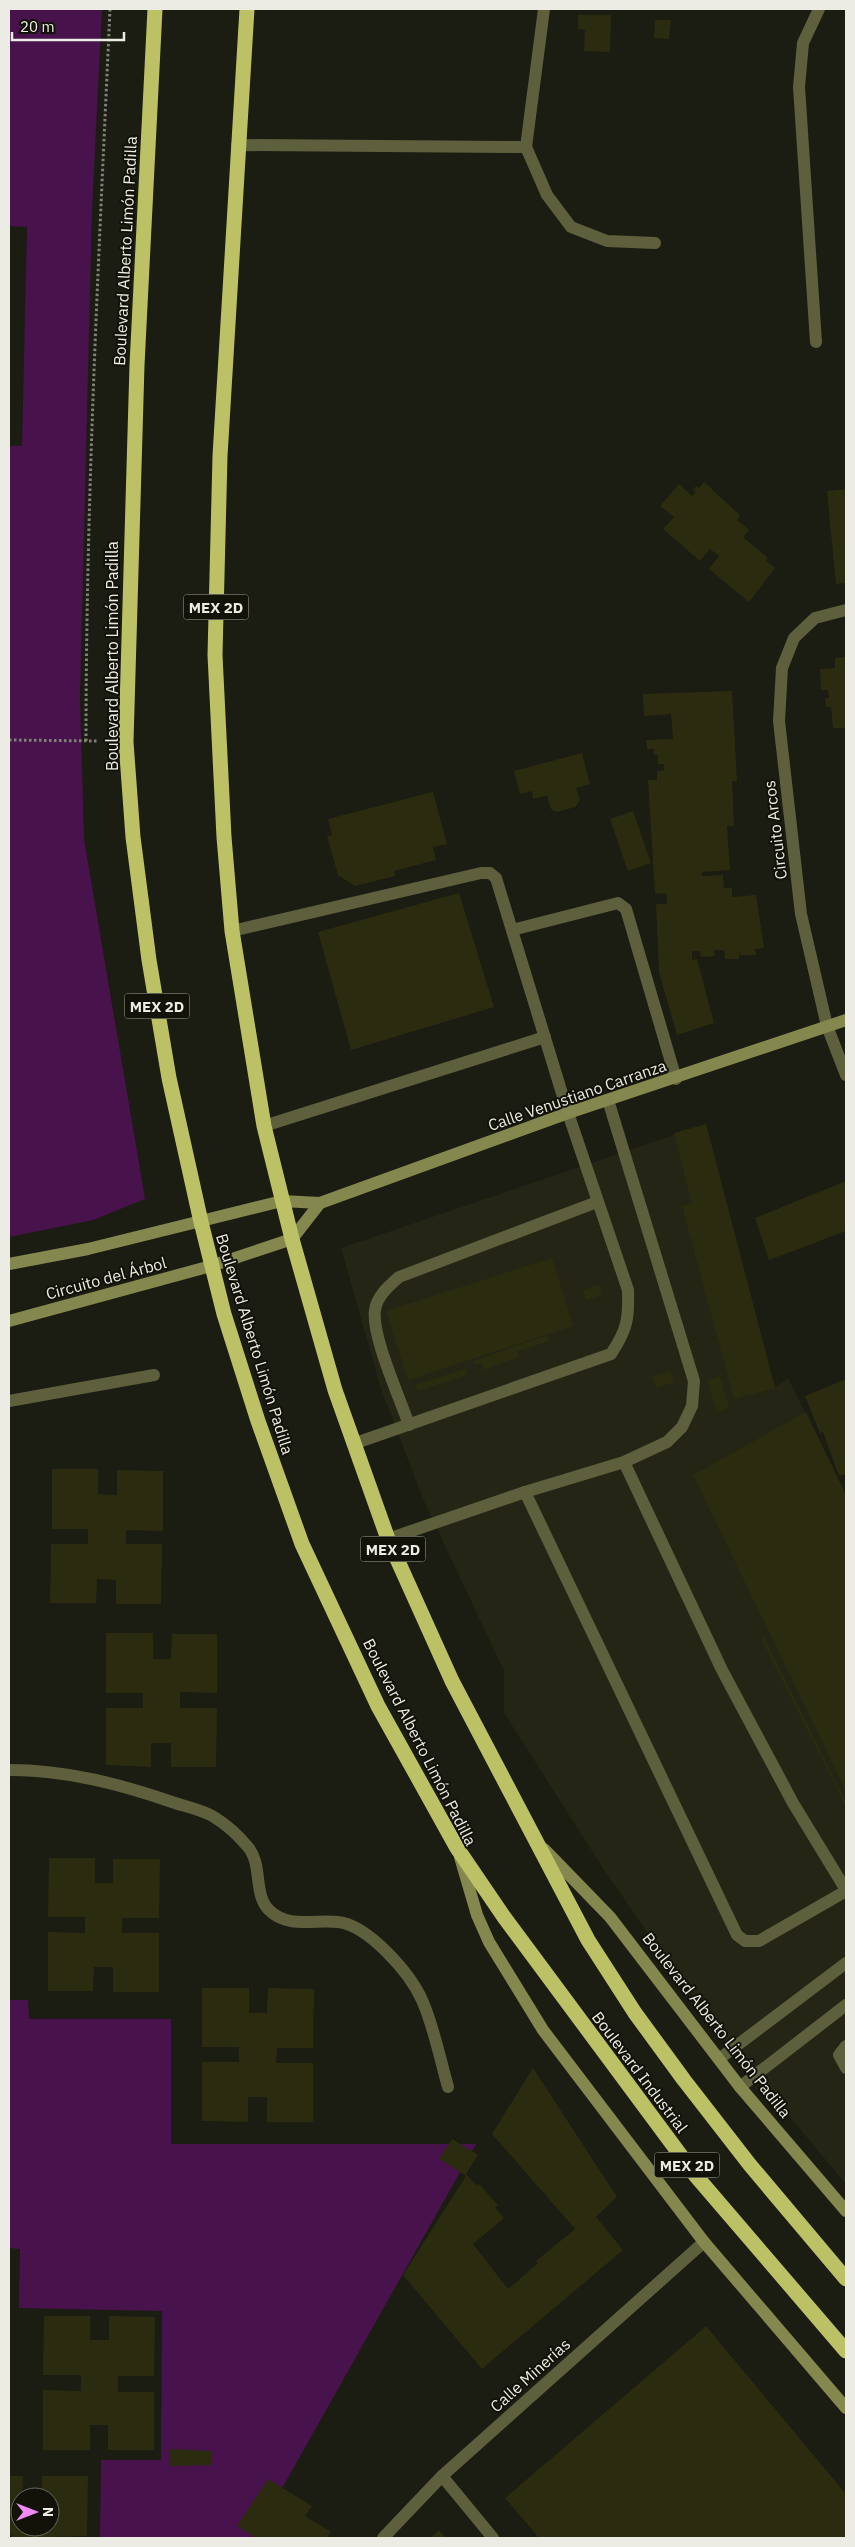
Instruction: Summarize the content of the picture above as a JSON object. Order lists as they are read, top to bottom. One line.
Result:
{"streets":{"highway":["Boulevard Alberto Limón Padilla","MEX 2D","Boulevard Industrial"],"street":["Circuito Arcos","Calle Venustiano Carranza","Circuito del Árbol","Calle Minerías"]},"crossings":[["Boulevard Alberto Limón Padilla","Calle Venustiano Carranza"],["Boulevard Alberto Limón Padilla","Circuito del Árbol"],["Boulevard Alberto Limón Padilla","Boulevard Industrial"],["Boulevard Alberto Limón Padilla","Calle Minerías"],["Circuito Arcos","Calle Venustiano Carranza"],["Calle Venustiano Carranza","Circuito del Árbol"]],"scale_bar":"20 m","north":"right"}
